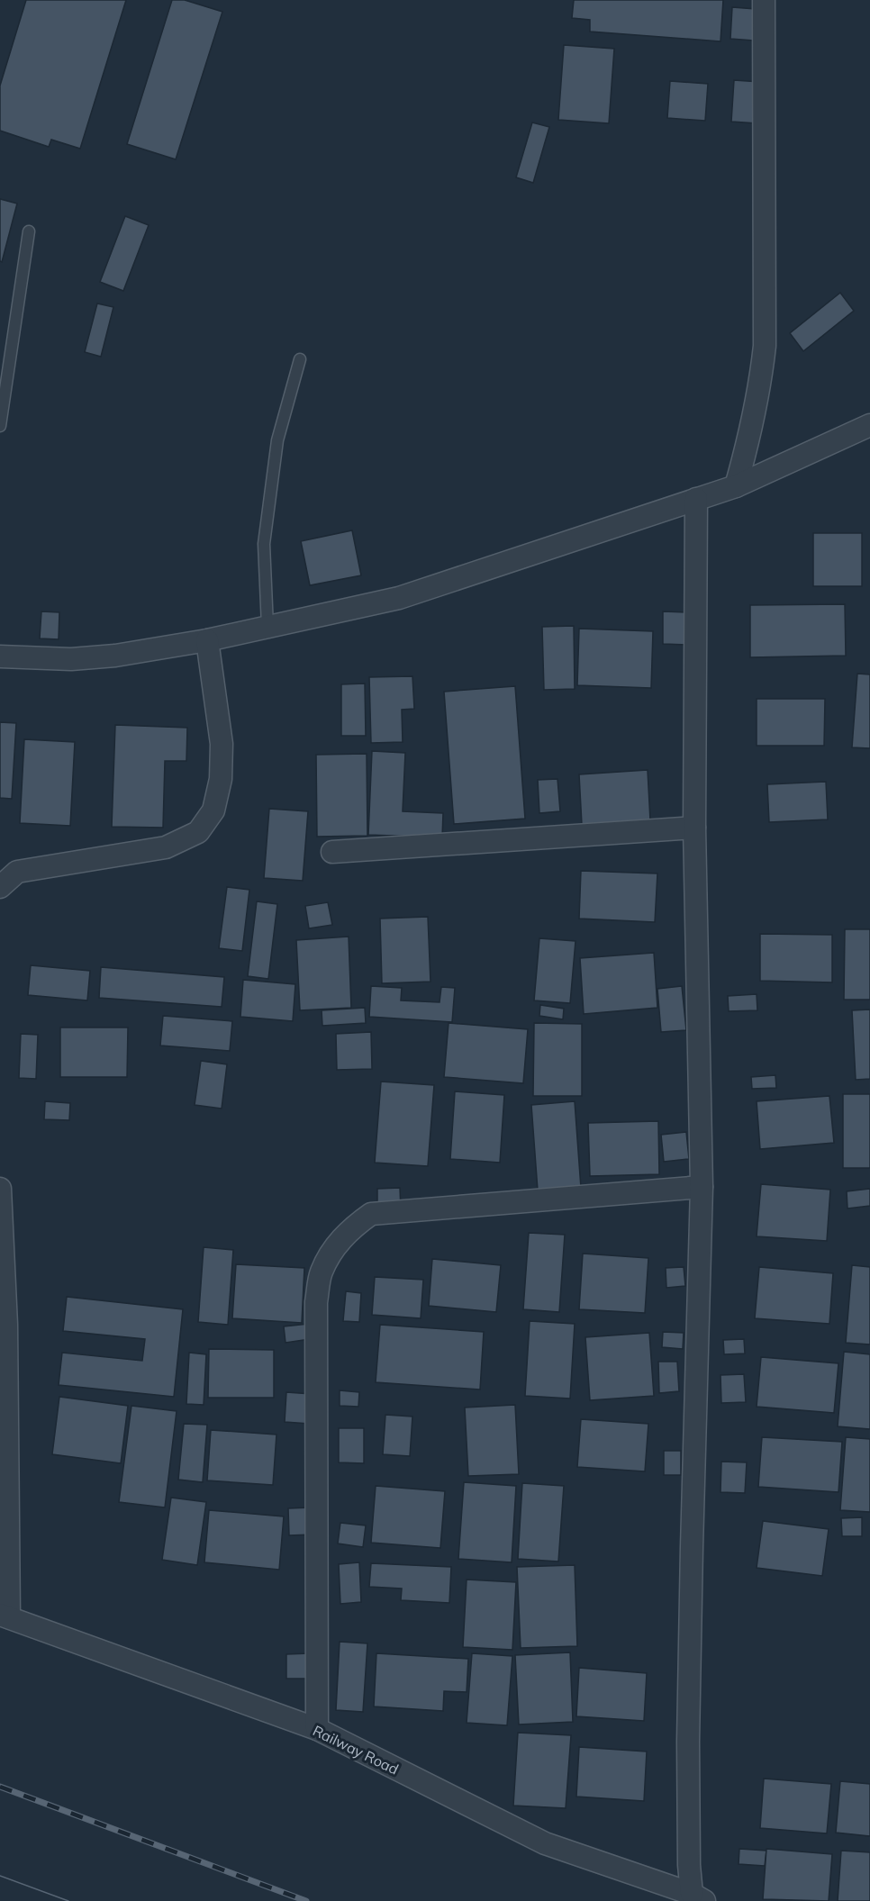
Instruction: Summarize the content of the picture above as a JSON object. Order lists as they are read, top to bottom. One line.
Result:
{"streets":{"street":["Railway Road"]}}
